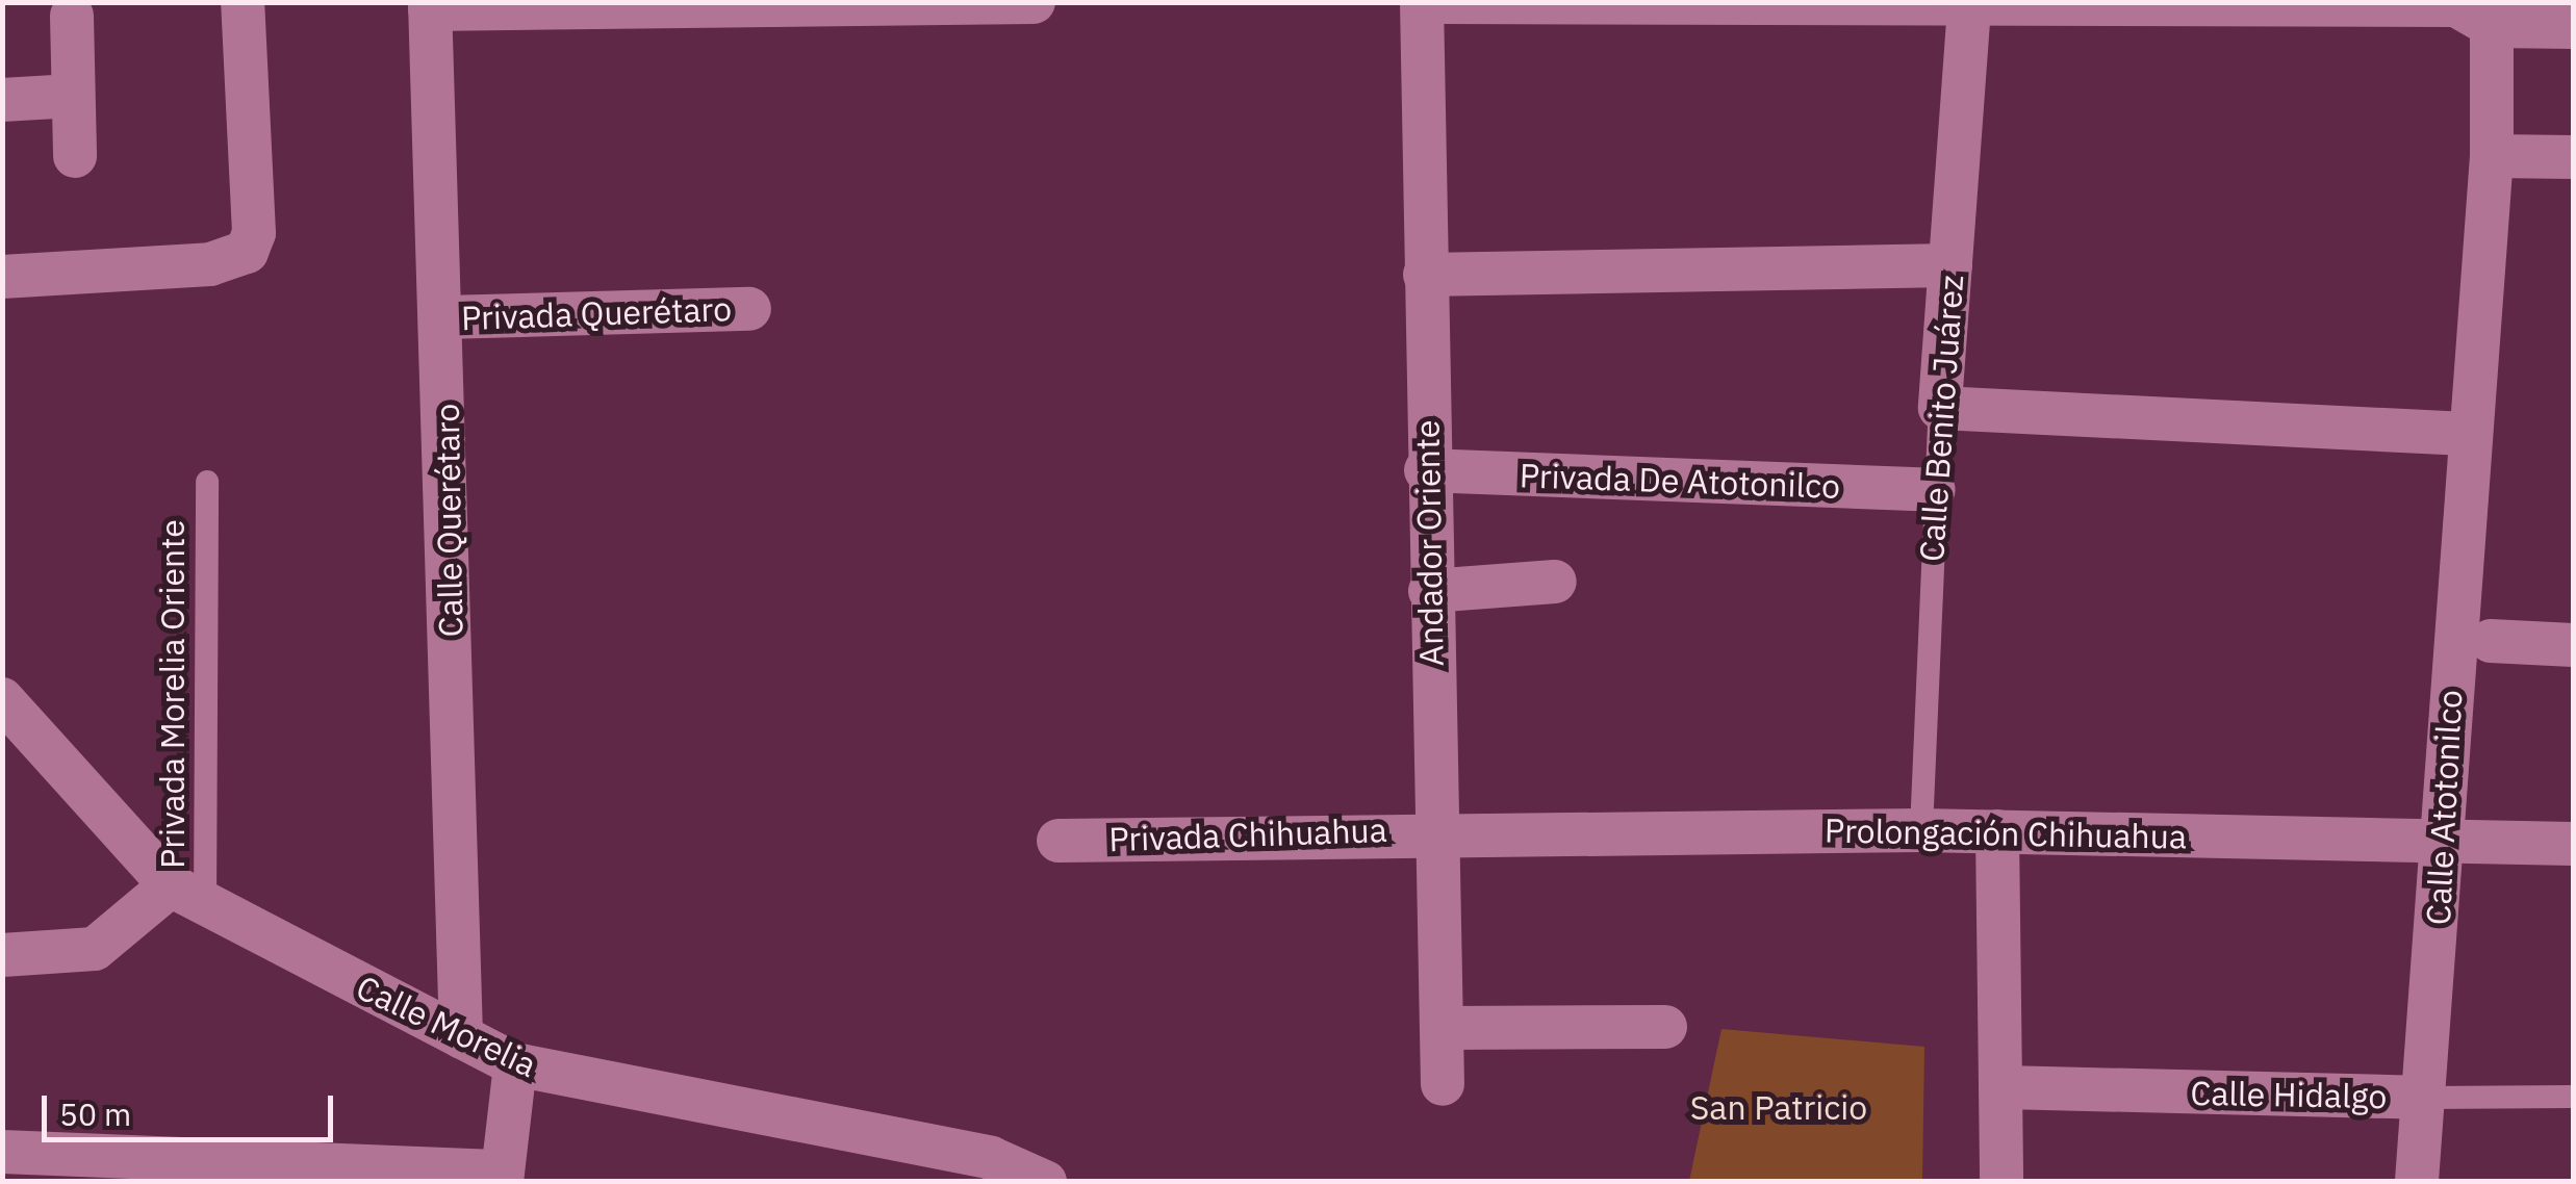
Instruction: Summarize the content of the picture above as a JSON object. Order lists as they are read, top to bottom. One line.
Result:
{"streets":{"street":["Privada Querétaro","Calle Benito Juárez","Privada De Atotonilco","Calle Querétaro","Andador Oriente","Calle Atotonilco","Prolongación Chihuahua","Privada Chihuahua","Calle Morelia","Calle Hidalgo"],"lane":["Privada Morelia Oriente"]},"crossings":[["Privada Querétaro","Calle Querétaro"],["Calle Benito Juárez","Privada De Atotonilco"],["Calle Benito Juárez","Prolongación Chihuahua"],["Privada De Atotonilco","Andador Oriente"],["Calle Querétaro","Calle Morelia"],["Andador Oriente","Prolongación Chihuahua"],["Andador Oriente","Privada Chihuahua"],["Privada Morelia Oriente","Calle Morelia"],["Calle Atotonilco","Prolongación Chihuahua"],["Calle Atotonilco","Calle Hidalgo"],["Prolongación Chihuahua","Privada Chihuahua"]],"parks":["San Patricio"],"scale_bar":"50 m"}
